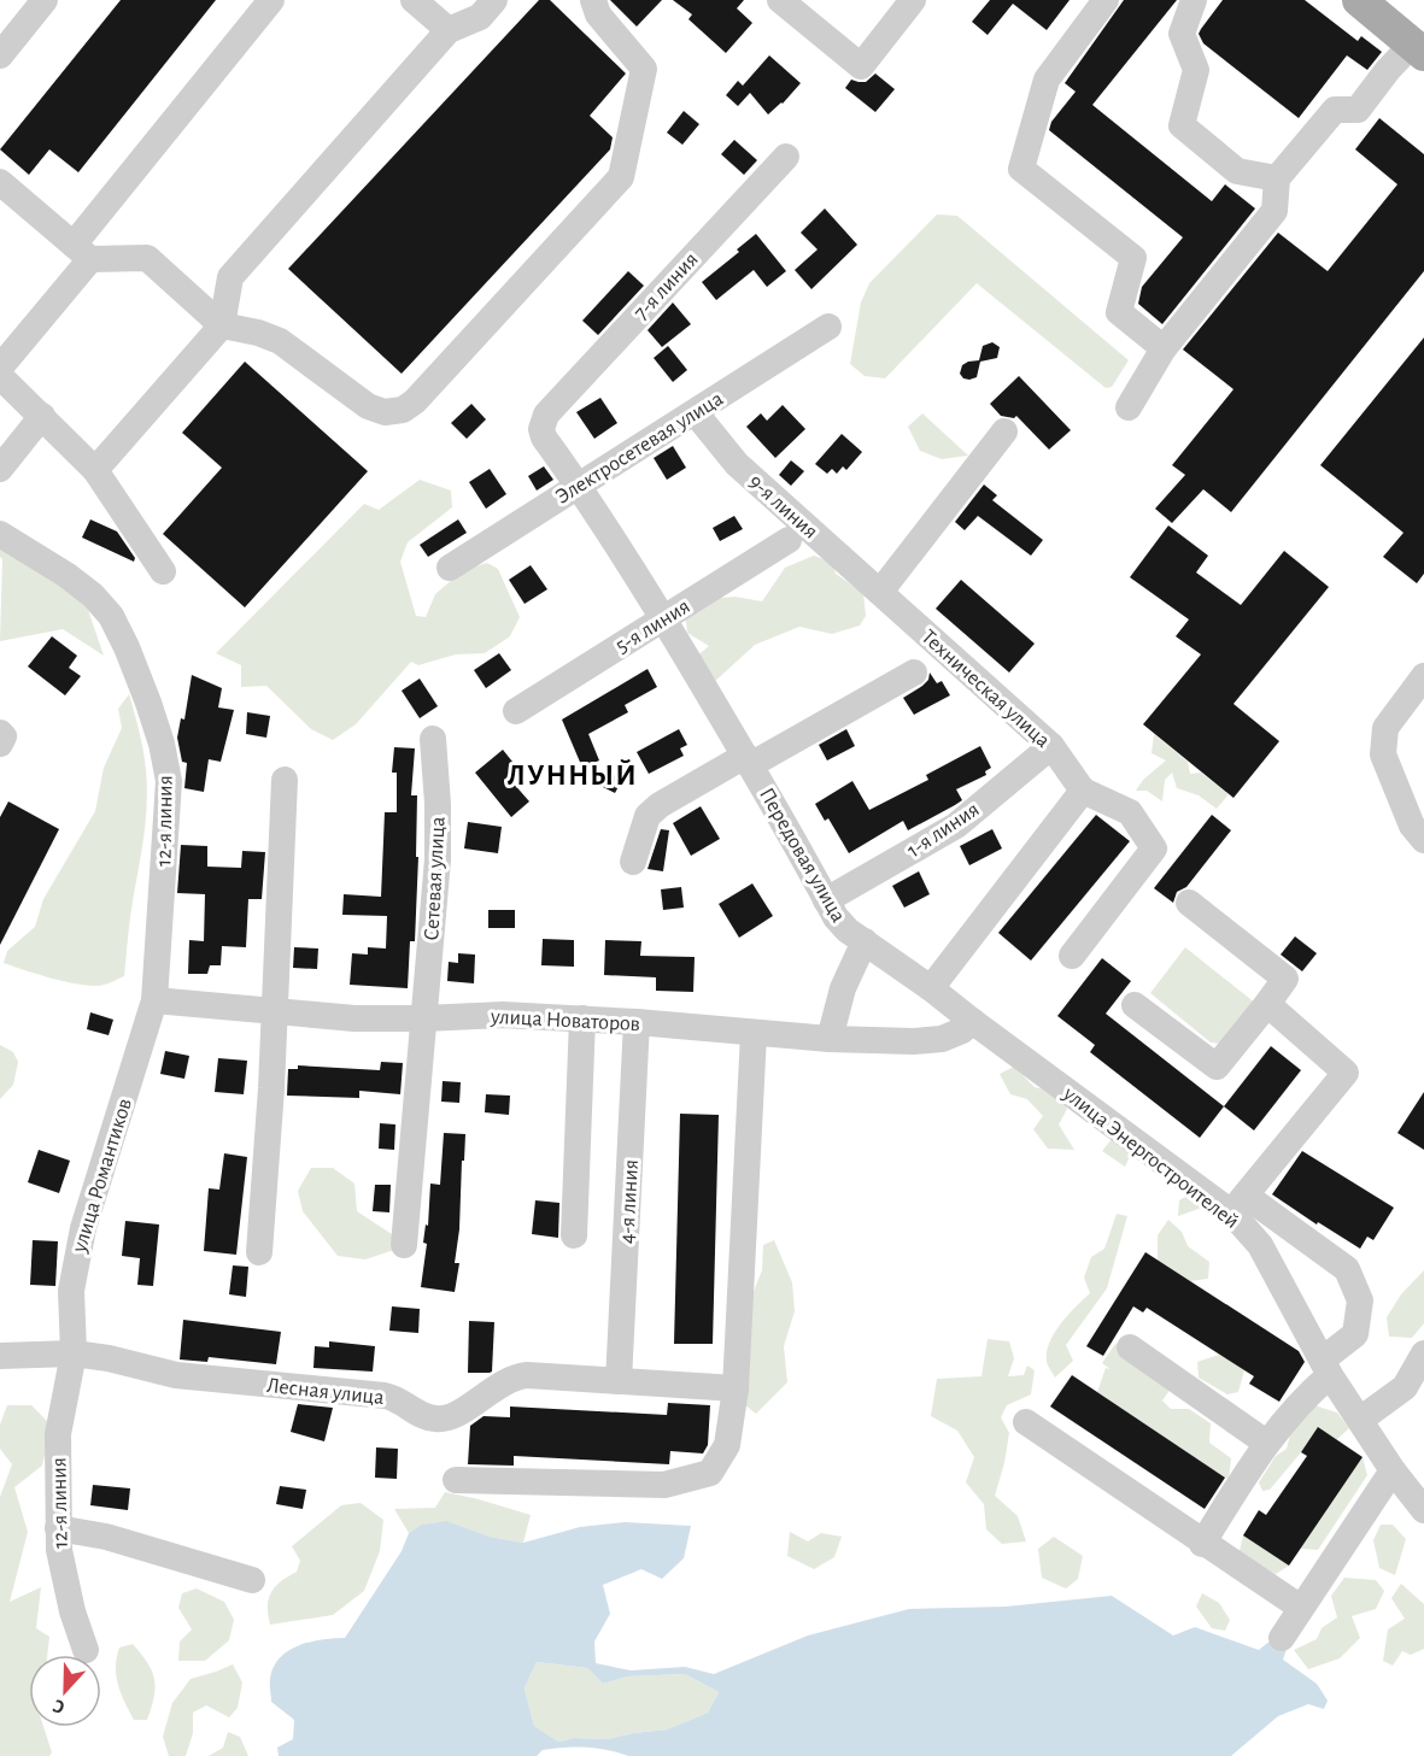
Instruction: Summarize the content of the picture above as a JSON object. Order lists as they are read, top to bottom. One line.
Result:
{"streets":{"street":["7-я линия","Электросетевая улица","9-я линия","5-я линия","Техническая улица","12-я линия","1-я линия","Передовая улица","Сетевая улица","улица Новаторов","улица Энергостроителей","улица Романтиков","4-я линия","Лесная улица"]},"crossings":[["7-я линия","Электросетевая улица"],["Электросетевая улица","9-я линия"],["9-я линия","Техническая улица"],["Техническая улица","1-я линия"],["12-я линия","улица Новаторов"],["12-я линия","улица Романтиков"],["12-я линия","Лесная улица"],["1-я линия","Передовая улица"],["Передовая улица","улица Энергостроителей"],["Сетевая улица","улица Новаторов"],["улица Новаторов","улица Энергостроителей"],["улица Новаторов","улица Романтиков"],["улица Новаторов","4-я линия"],["улица Романтиков","Лесная улица"],["4-я линия","Лесная улица"]],"districts":["ЛУННЫЙ"],"north":"bottom"}
